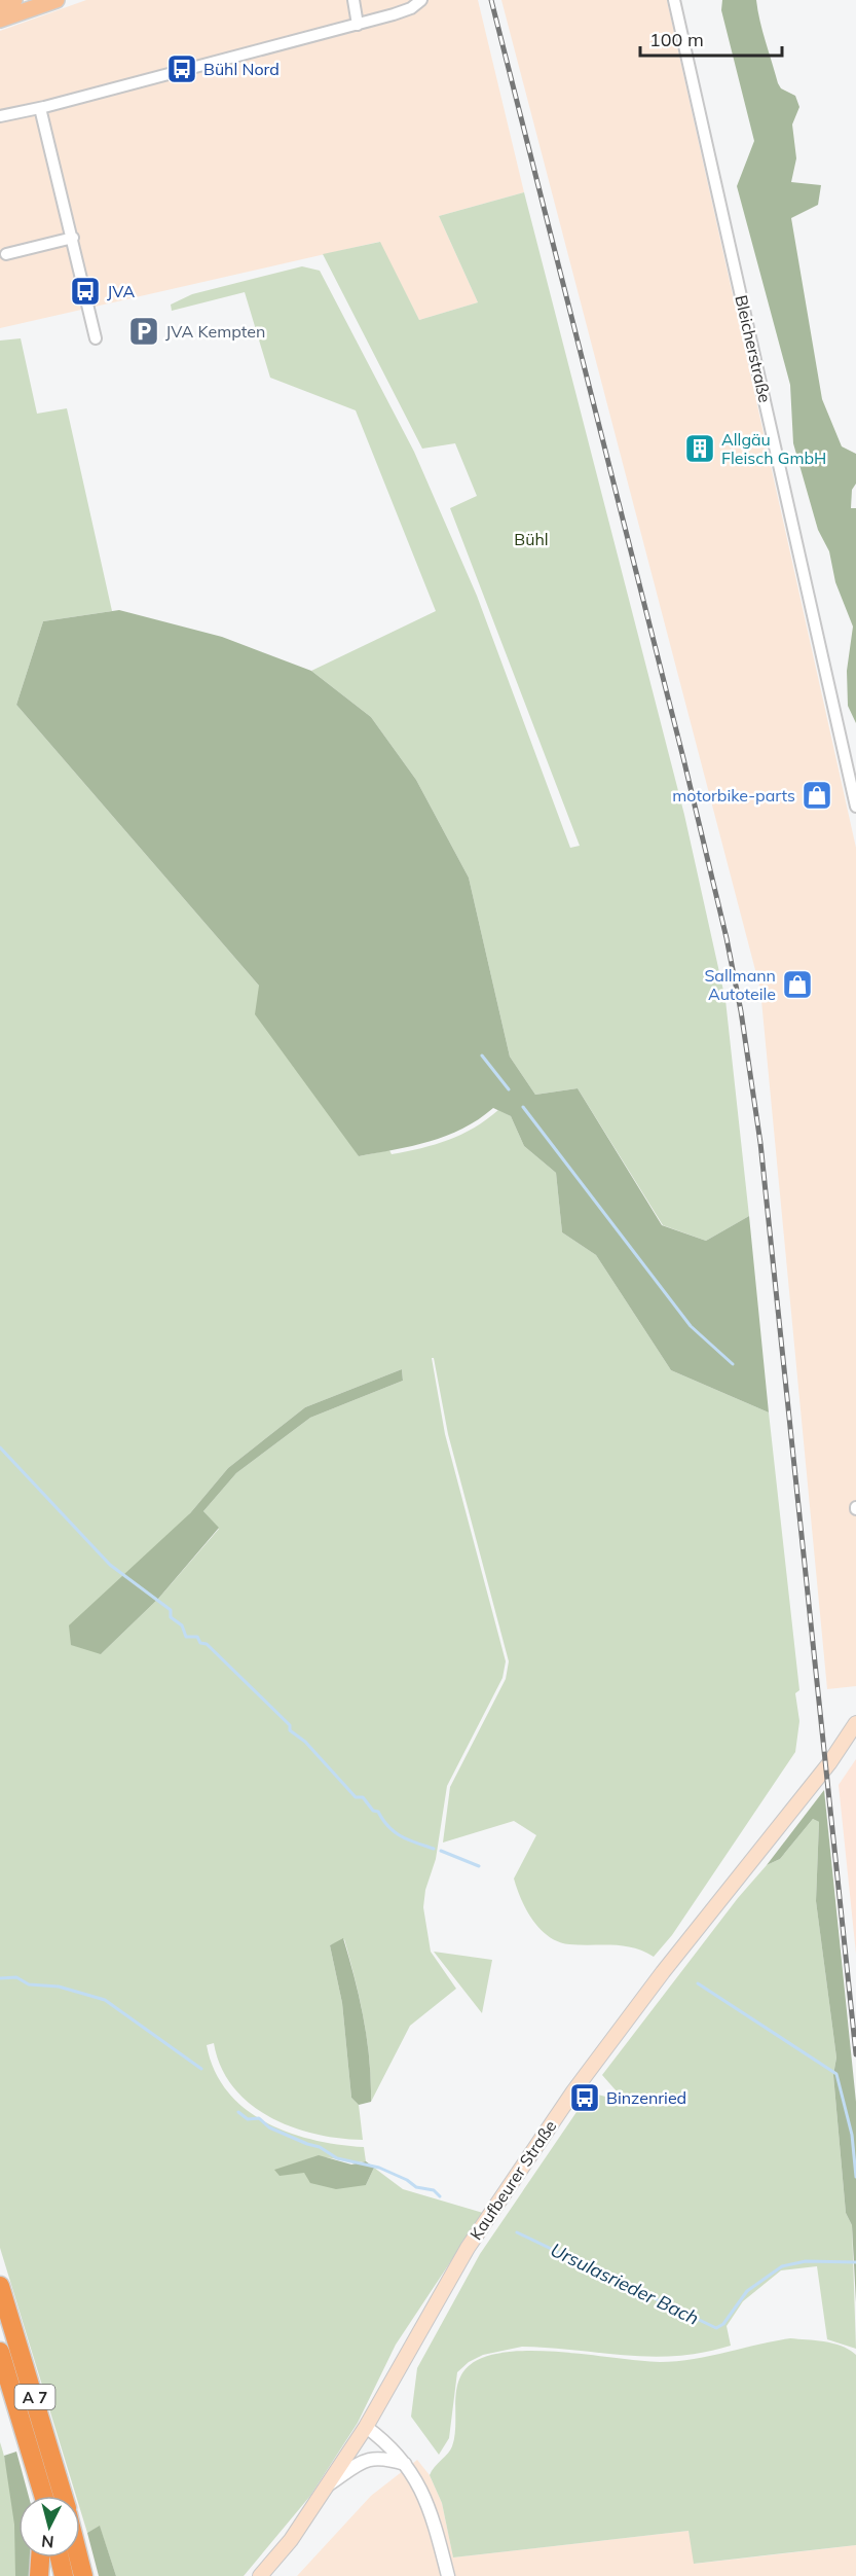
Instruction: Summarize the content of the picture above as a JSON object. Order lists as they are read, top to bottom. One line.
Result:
{"streets":{"highway":["A 7"],"main road":["Kaufbeurer Straße"],"street":["Bleicherstraße"]},"water":["Ursulasrieder Bach"],"parks":["Bühl"],"places":{"bus stop":["Bühl Nord","JVA","Binzenried"],"parking":["JVA Kempten"],"building":["Allgäu Fleisch GmbH"],"shop":["motorbike-parts","Sallmann Autoteile"]},"scale_bar":"100 m","north":"bottom"}
